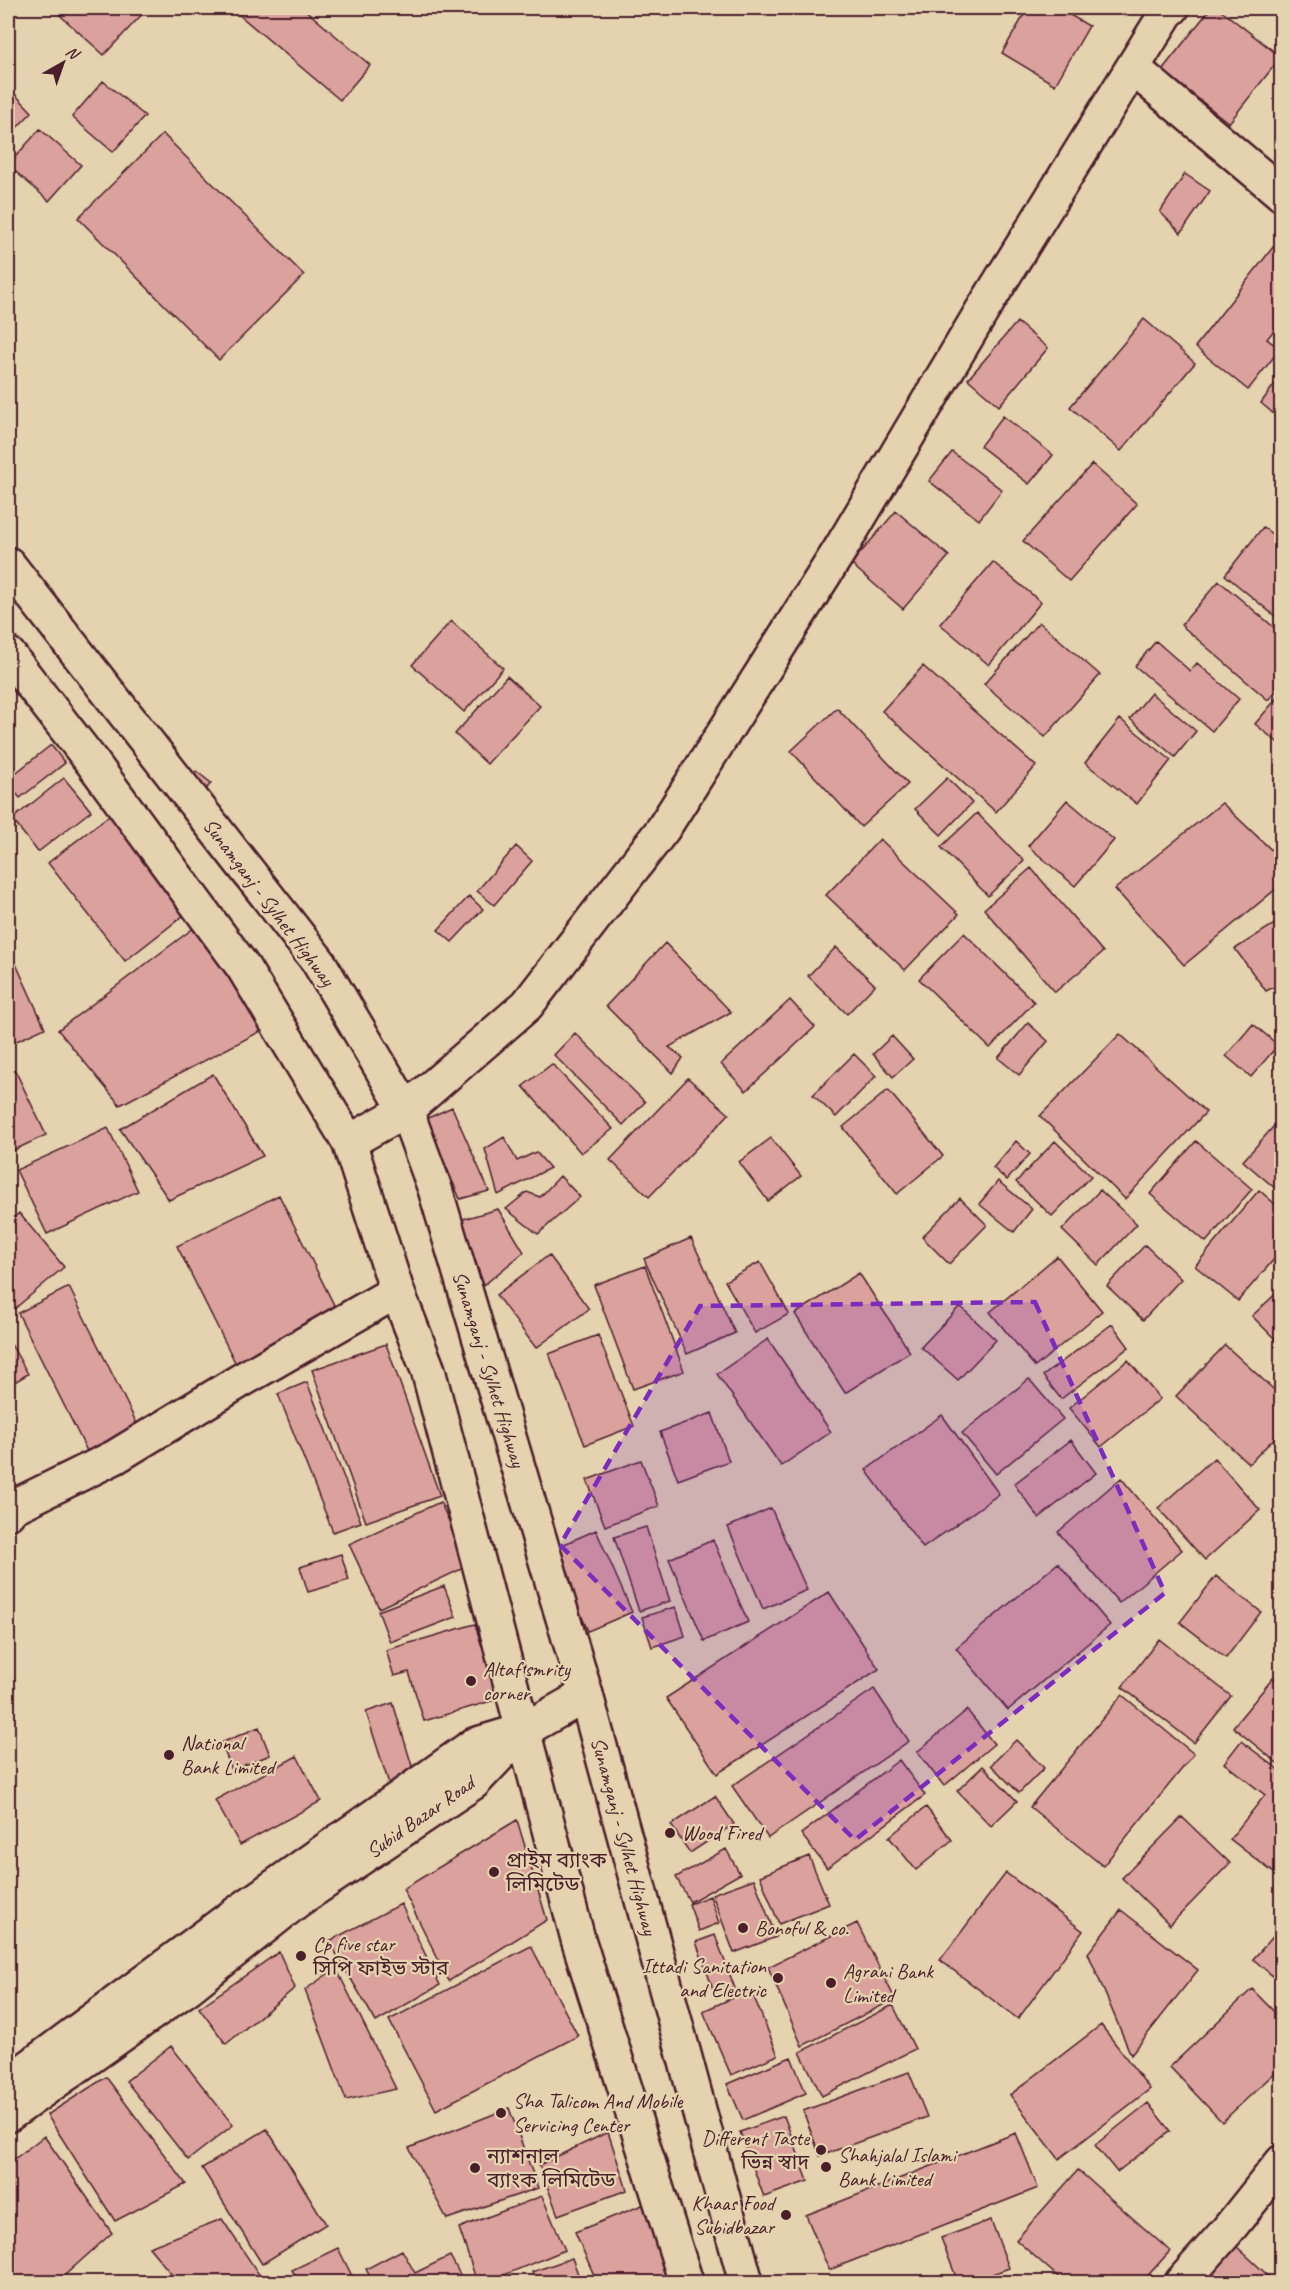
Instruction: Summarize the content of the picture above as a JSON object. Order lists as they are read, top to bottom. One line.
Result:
{"streets":{"main road":["Sunamganj - Sylhet Highway","Subid Bazar Road"]},"places":["Altaf smrity corner","National Bank Limited","Wood Fired","প্রাইম ব্যাংক লিমিটেড","Bonoful & co.","Cp five star সিপি ফাইভ স্টার","Ittadi Sanitation and Electric","Agrani Bank Limited","Sha Talicom And Mobile Servicing Center","Different Taste ভিন্ন স্বাদ","Shahjalal Islami Bank Limited","ন্যাশনাল ব্যাংক লিমিটেড","Khaas Food Subidbazar"],"north":"top right"}
